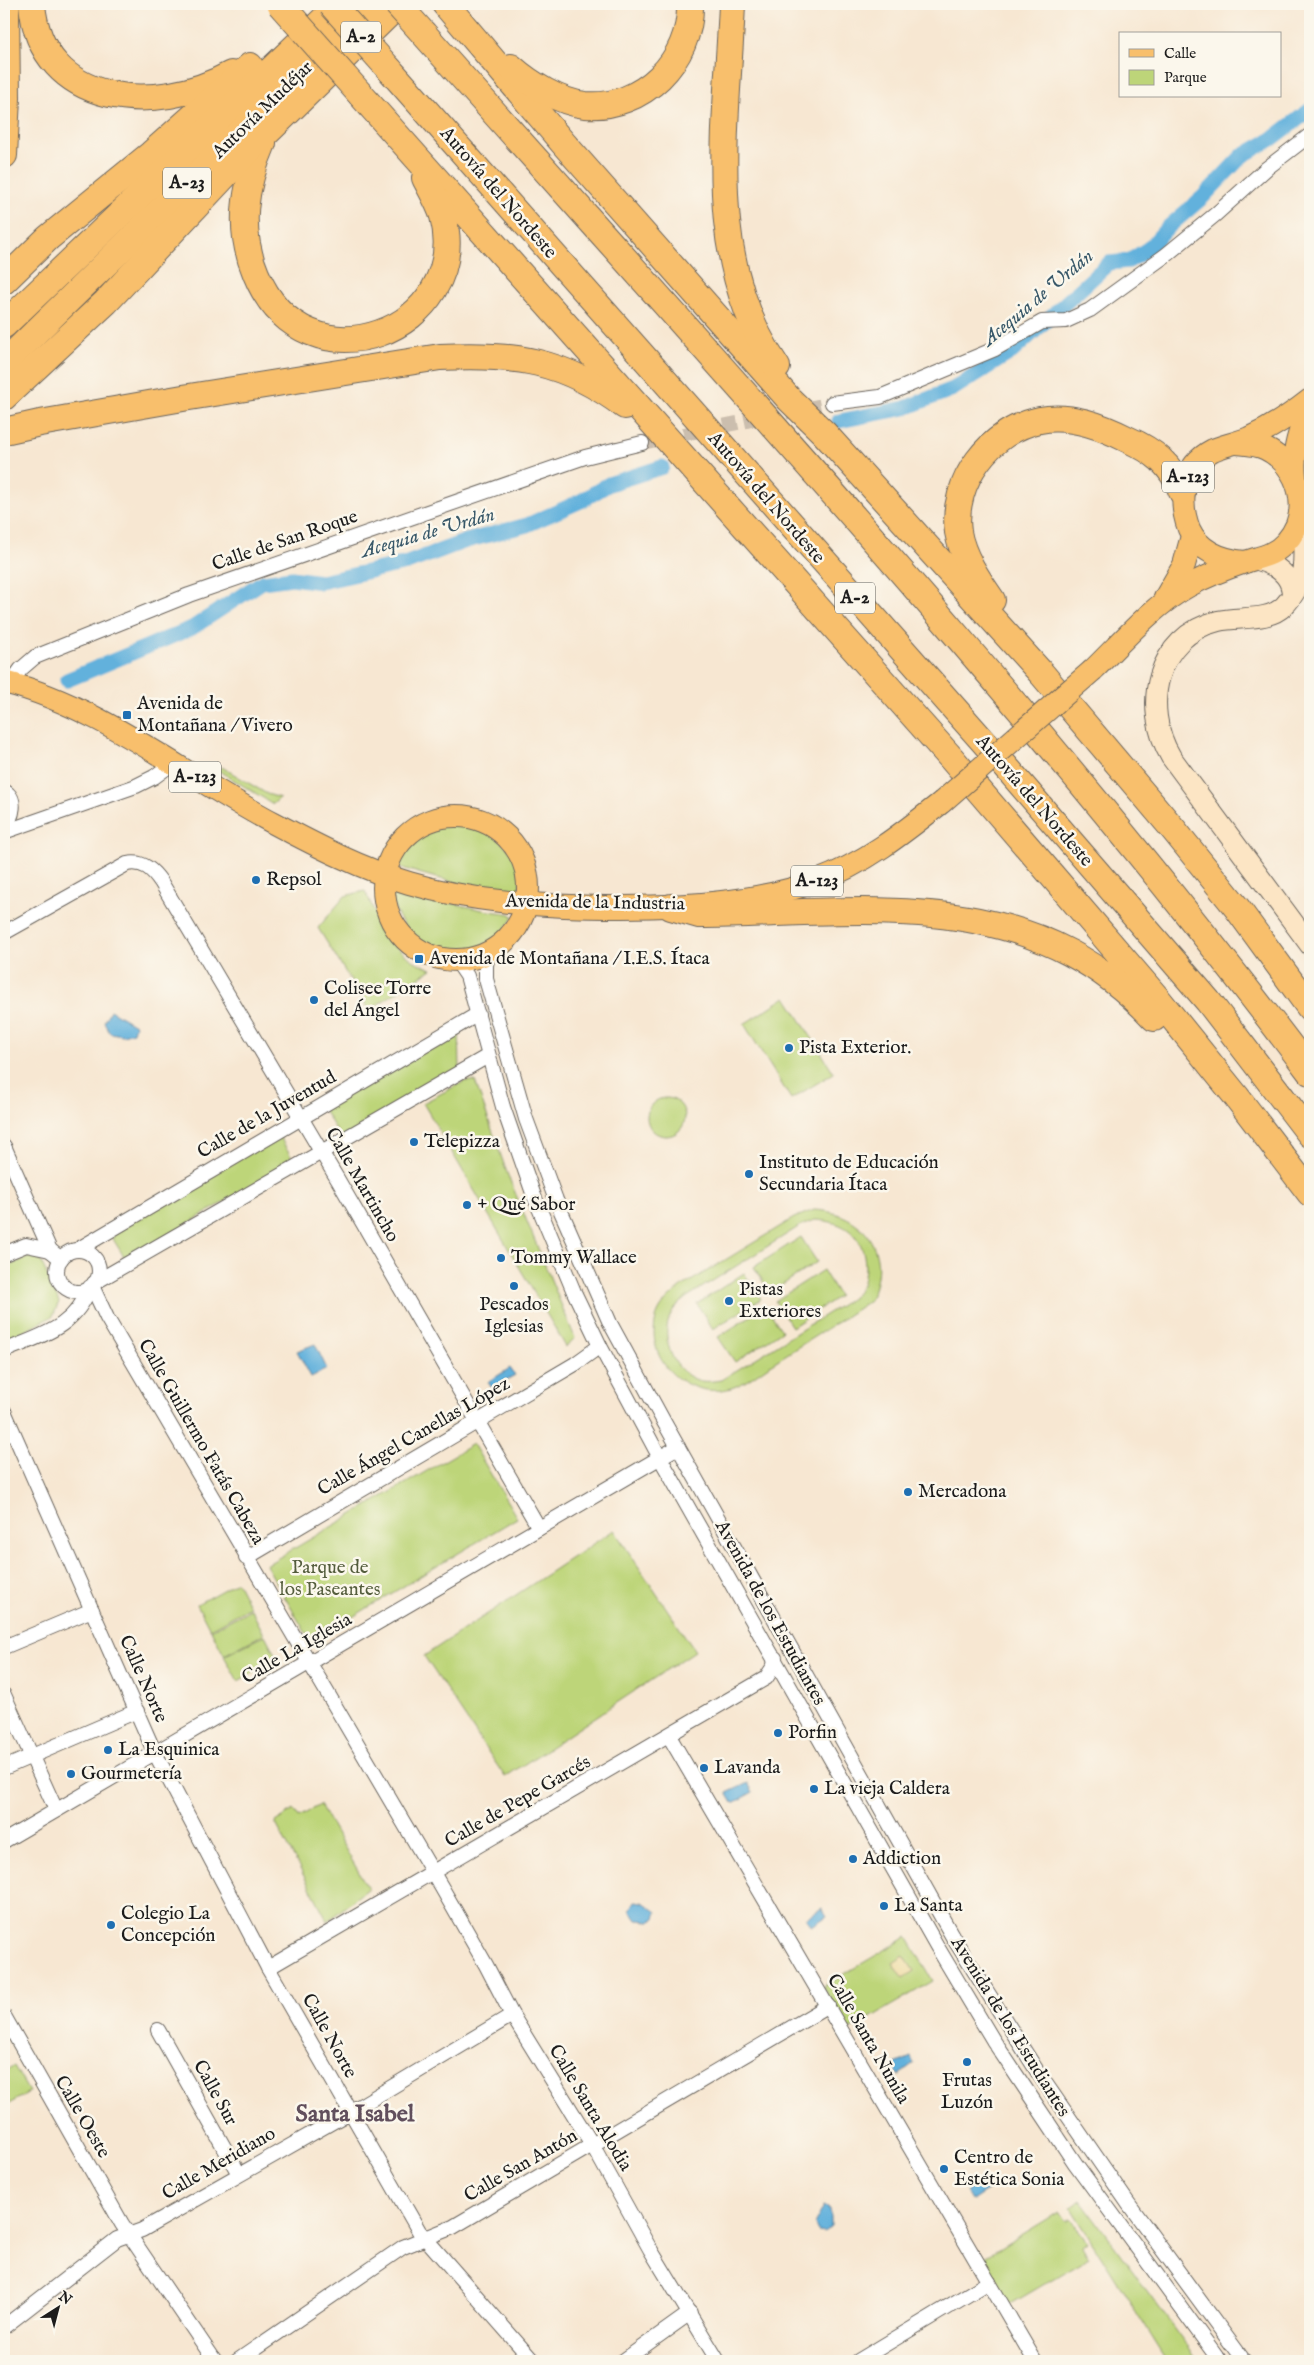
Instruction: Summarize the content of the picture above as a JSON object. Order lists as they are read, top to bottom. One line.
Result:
{"streets":{"highway":["A-2","Autovía Mudéjar","A-23","Autovía del Nordeste"],"main road":["A-123","Avenida de la Industria"],"street":["Calle de San Roque","Calle de la Juventud","Calle Martincho","Calle Ángel Canellas López","Calle Guillermo Fatás Cabeza","Avenida de los Estudiantes","Calle La Iglesia","Calle Norte","Calle de Pepe Garcés","Calle Santa Nunila","Calle Sur","Calle Santa Alodia","Calle Oeste","Calle Meridiano","Calle San Antón"]},"crossings":[["A-123","Avenida de la Industria"],["Calle de San Roque","Avenida de la Industria"],["Calle de la Juventud","Calle Martincho"],["Calle de la Juventud","Calle Guillermo Fatás Cabeza"],["Calle de la Juventud","Avenida de los Estudiantes"],["Calle Martincho","Calle Ángel Canellas López"],["Calle Martincho","Calle La Iglesia"],["Calle Ángel Canellas López","Calle Guillermo Fatás Cabeza"],["Calle Ángel Canellas López","Avenida de los Estudiantes"],["Calle Guillermo Fatás Cabeza","Calle La Iglesia"],["Calle Guillermo Fatás Cabeza","Calle de Pepe Garcés"],["Calle Guillermo Fatás Cabeza","Calle Santa Alodia"],["Avenida de los Estudiantes","Calle La Iglesia"],["Avenida de los Estudiantes","Calle de Pepe Garcés"],["Calle La Iglesia","Calle Norte"],["Calle Norte","Calle de Pepe Garcés"],["Calle Norte","Calle Meridiano"],["Calle Norte","Calle San Antón"],["Calle de Pepe Garcés","Calle Santa Nunila"],["Calle de Pepe Garcés","Calle Santa Alodia"],["Calle Santa Nunila","Calle San Antón"],["Calle Sur","Calle Meridiano"],["Calle Santa Alodia","Calle Meridiano"],["Calle Santa Alodia","Calle San Antón"],["Calle Oeste","Calle Meridiano"]],"districts":["Santa Isabel"],"water":["Acequia de Urdán"],"parks":["Parque de los Paseantes"],"places":{"transit":["Avenida de Montañana / Vivero","Avenida de Montañana / I.E.S. Ítaca"],"other":["Repsol","Colisee Torre del Ángel","Pista Exterior.","Telepizza","Instituto de Educación Secundaria Ítaca","+ Qué Sabor","Tommy Wallace","Pescados Iglesias","Pistas Exteriores","Mercadona","Porfin","La Esquinica","Lavanda","Gourmetería","La vieja Caldera","Addiction","La Santa","Colegio La Concepción","Frutas Luzón","Centro de Estética Sonia"]},"legend":["Calle","Parque"],"north":"top right"}
